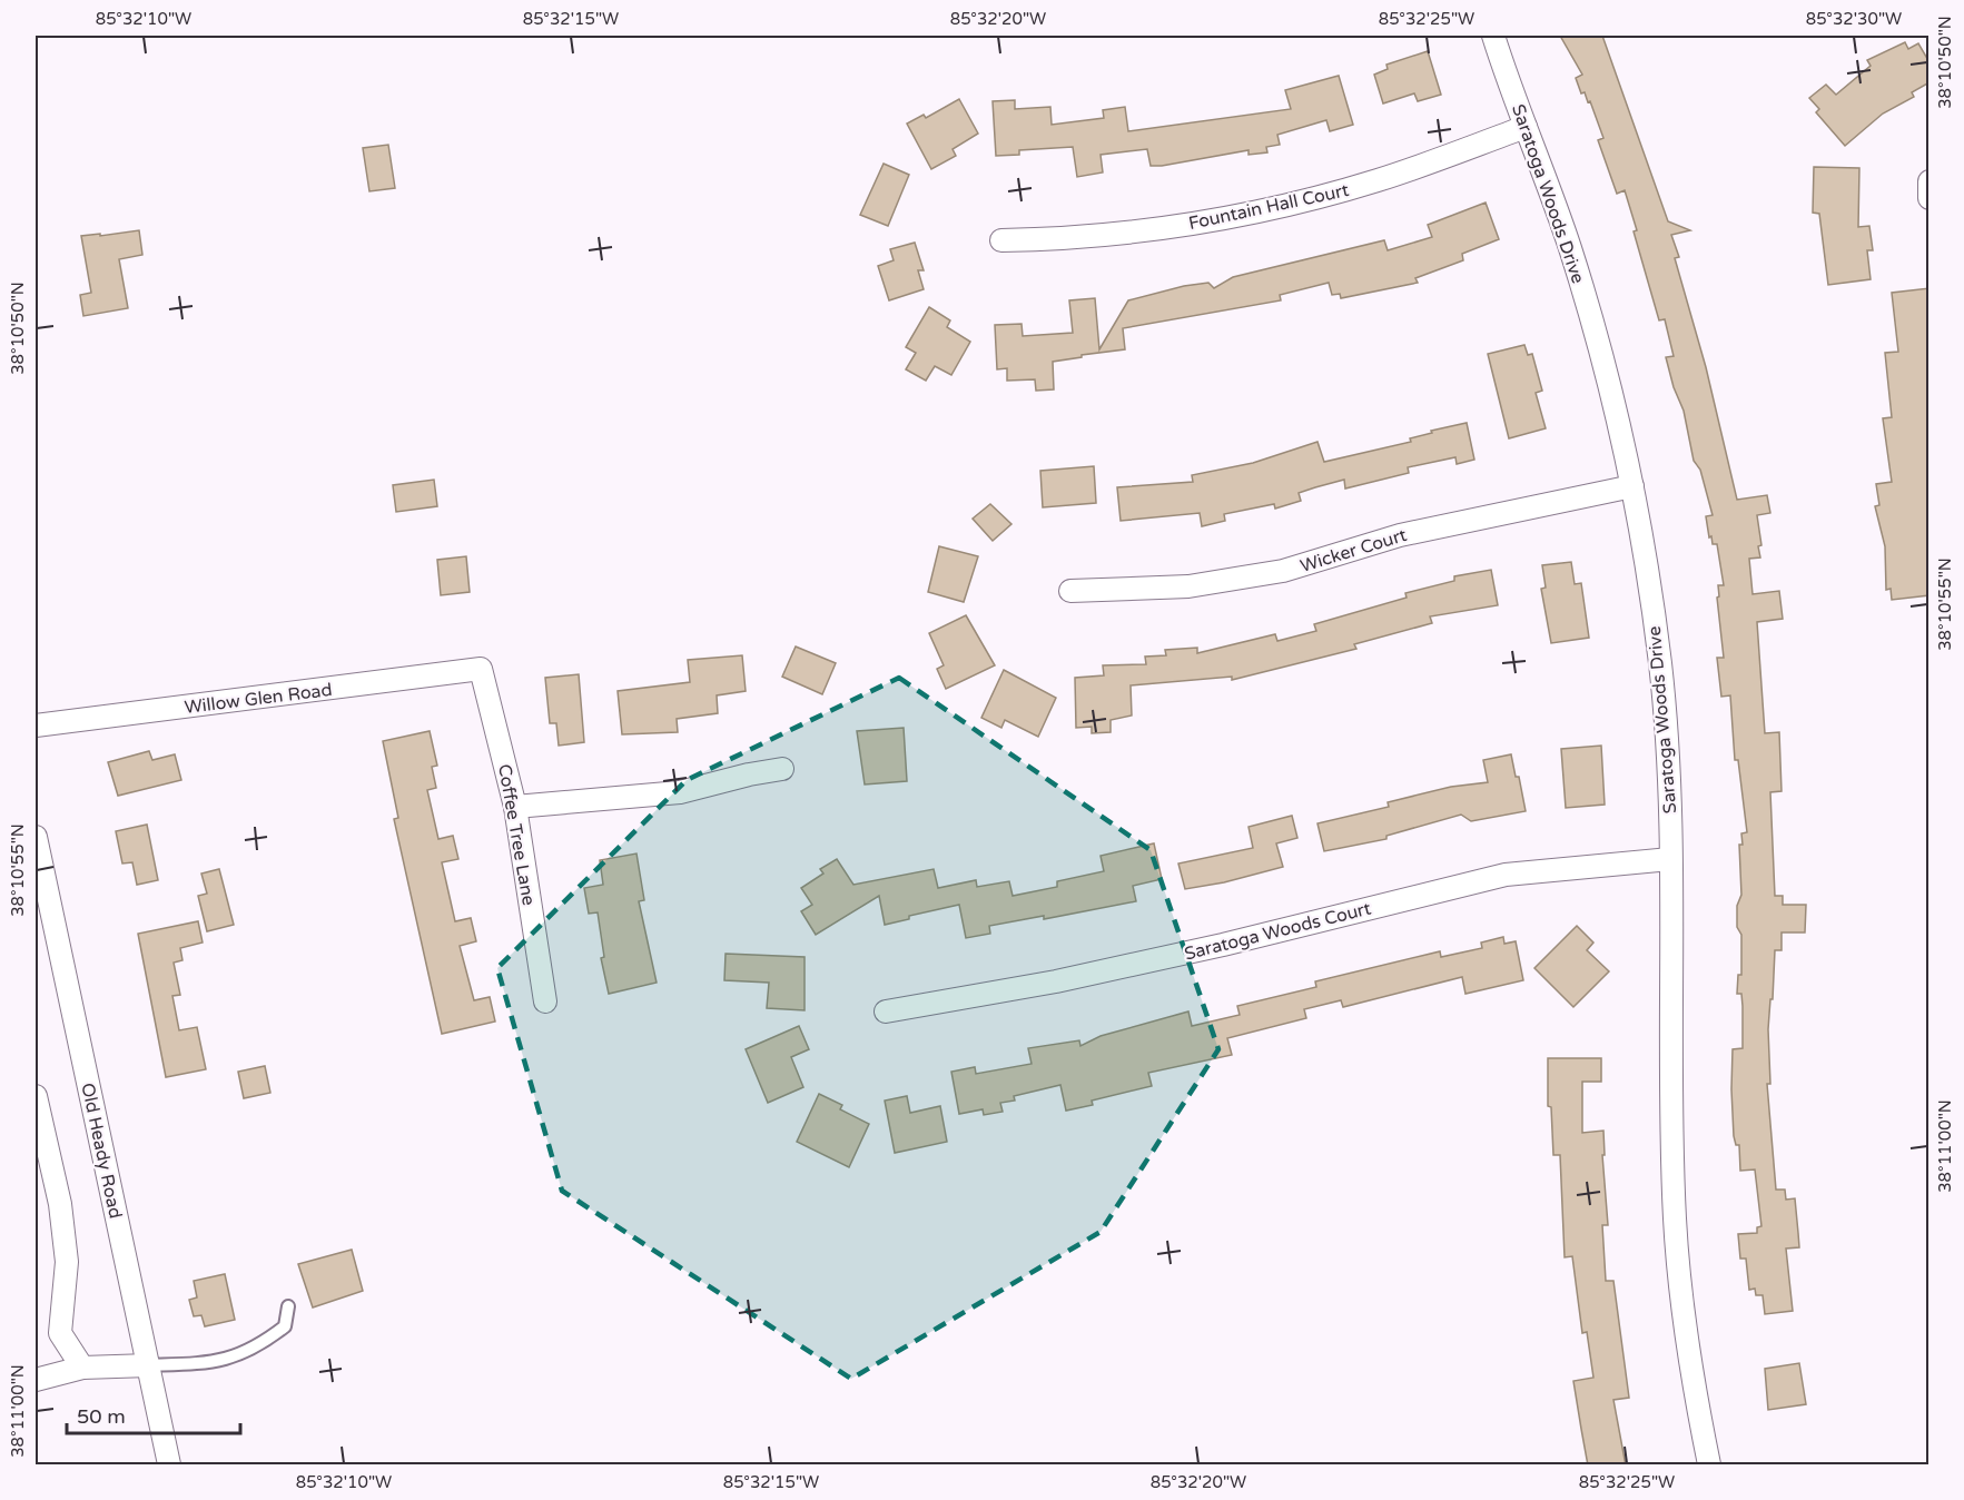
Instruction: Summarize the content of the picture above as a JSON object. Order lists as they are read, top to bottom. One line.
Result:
{"streets":{"street":["Saratoga Woods Drive","Fountain Hall Court","Wicker Court","Willow Glen Road","Coffee Tree Lane","Saratoga Woods Court","Old Heady Road"]},"crossings":[["Saratoga Woods Drive","Fountain Hall Court"],["Saratoga Woods Drive","Wicker Court"],["Saratoga Woods Drive","Saratoga Woods Court"],["Willow Glen Road","Coffee Tree Lane"]],"scale_bar":"50 m","coordinates":["85°32'10\"W","85°32'15\"W","85°32'20\"W","85°32'25\"W","85°32'30\"W","38°10'50\"N","38°10'55\"N","38°11'00\"N"]}
